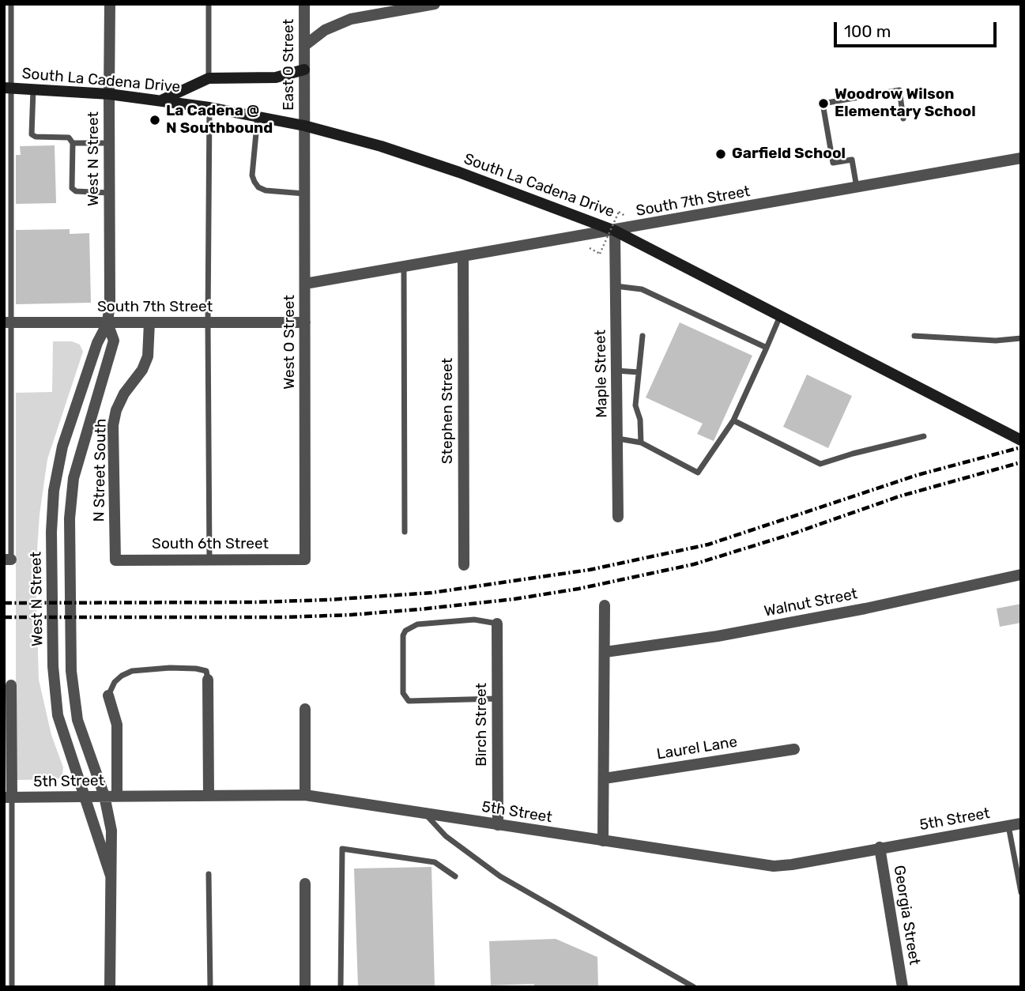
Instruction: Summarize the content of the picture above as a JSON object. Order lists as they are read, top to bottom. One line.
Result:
{"streets":{"main road":["South La Cadena Drive"],"street":["East O Street","West N Street","South 7th Street","West O Street","Maple Street","Stephen Street","N Street South","South 6th Street","Walnut Street","Birch Street","Laurel Lane","5th Street","Georgia Street"]},"crossings":[["East O Street","South La Cadena Drive"],["East O Street","West O Street"],["South La Cadena Drive","West N Street"],["South La Cadena Drive","South 7th Street"],["South La Cadena Drive","West O Street"],["South La Cadena Drive","Maple Street"],["West N Street","South 7th Street"],["West N Street","5th Street"],["South 7th Street","West O Street"],["South 7th Street","Maple Street"],["South 7th Street","Stephen Street"],["South 7th Street","N Street South"],["West O Street","South 6th Street"],["N Street South","South 6th Street"],["Birch Street","5th Street"],["5th Street","Georgia Street"]],"places":["Woodrow Wilson Elementary School","La Cadena @ N Southbound","Garfield School"],"scale_bar":"100 m"}
